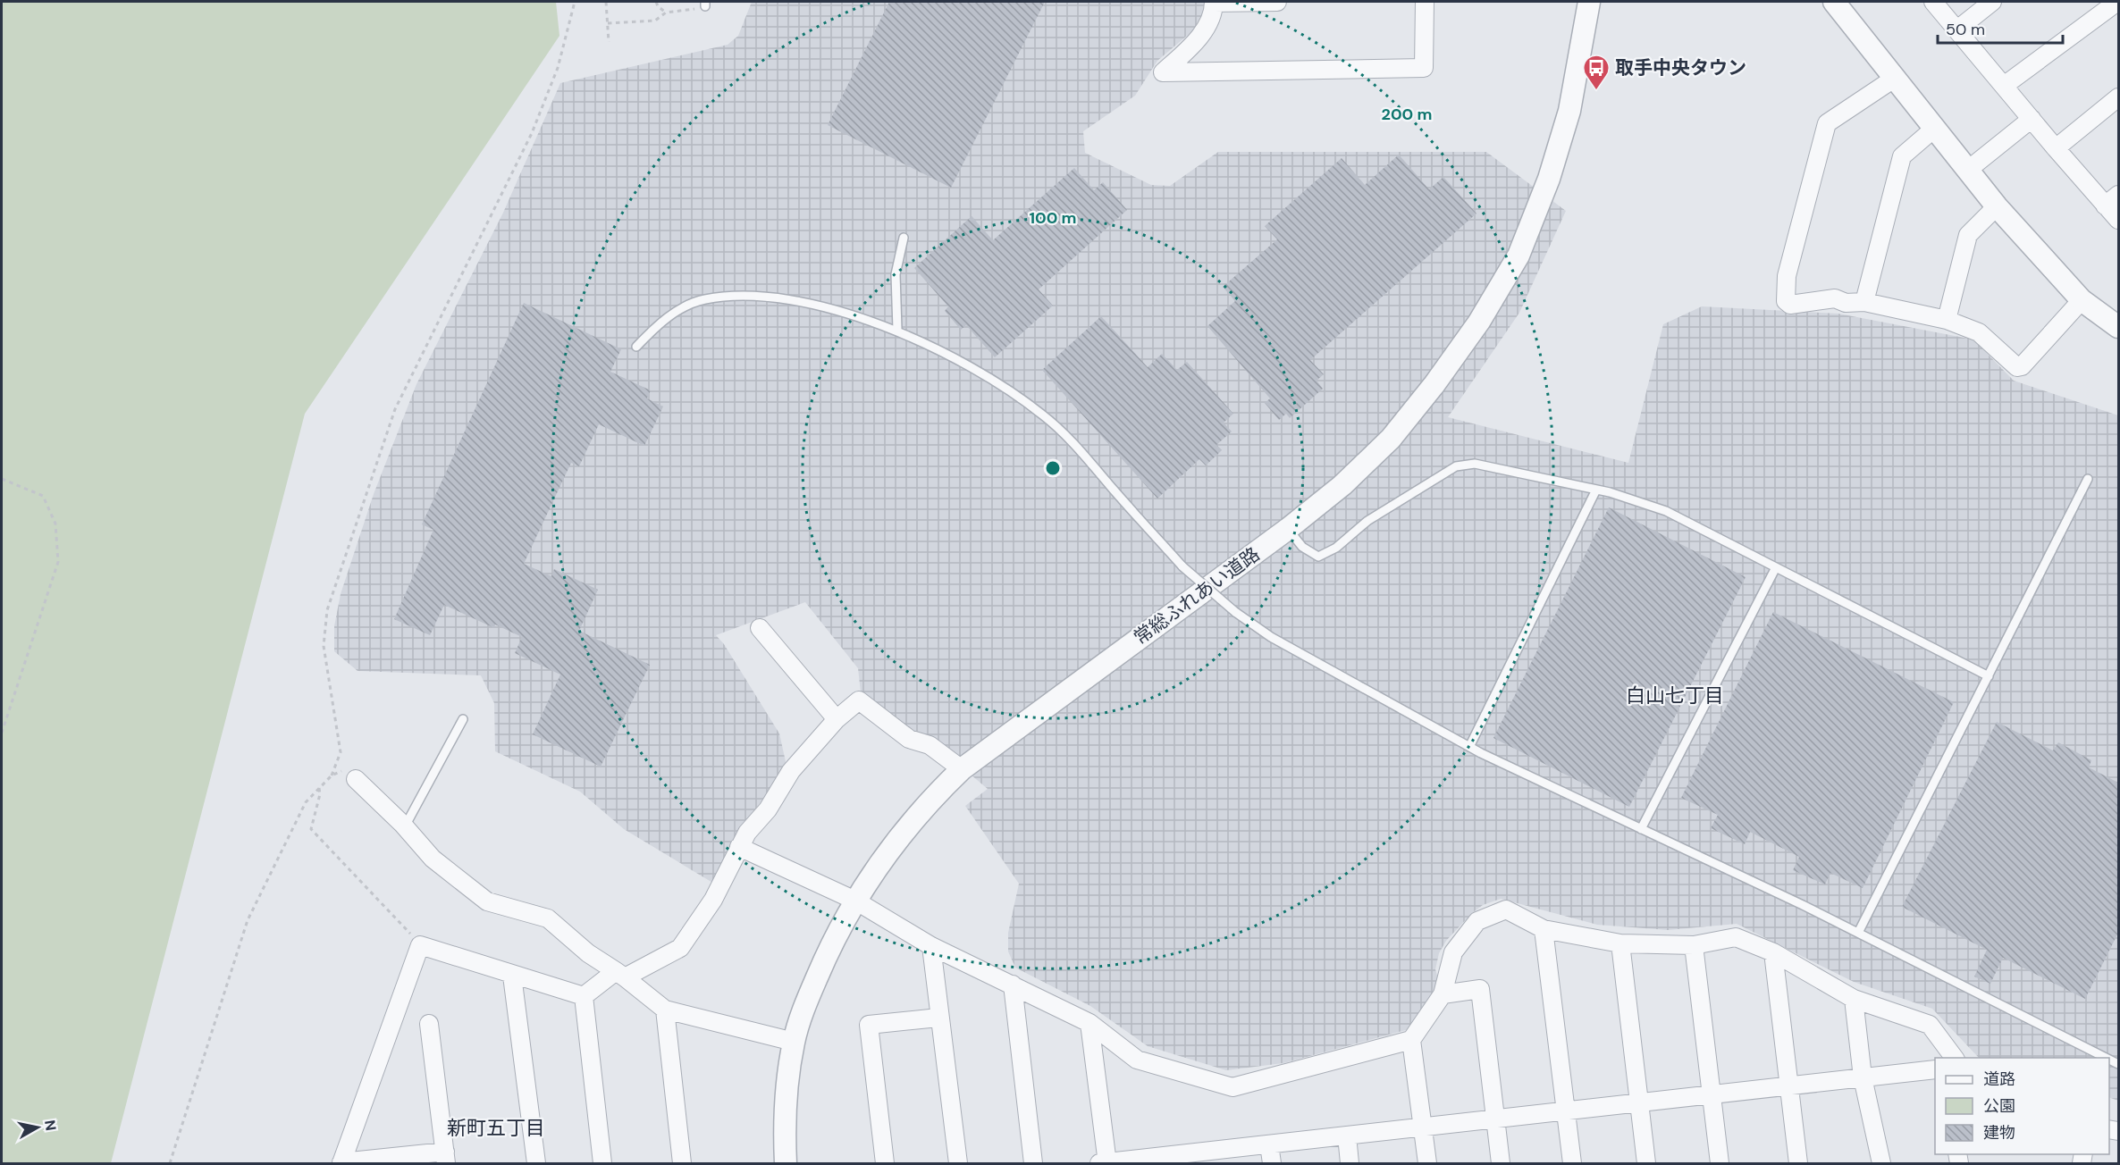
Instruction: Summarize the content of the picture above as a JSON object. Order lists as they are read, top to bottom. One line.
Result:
{"streets":{"street":["常総ふれあい道路"]},"districts":["白山七丁目","新町五丁目"],"places":{"bus stop":["取手中央タウン"]},"legend":["道路","公園","建物"],"scale_bar":"50 m","north":"right","rings":["200 m","100 m"]}
